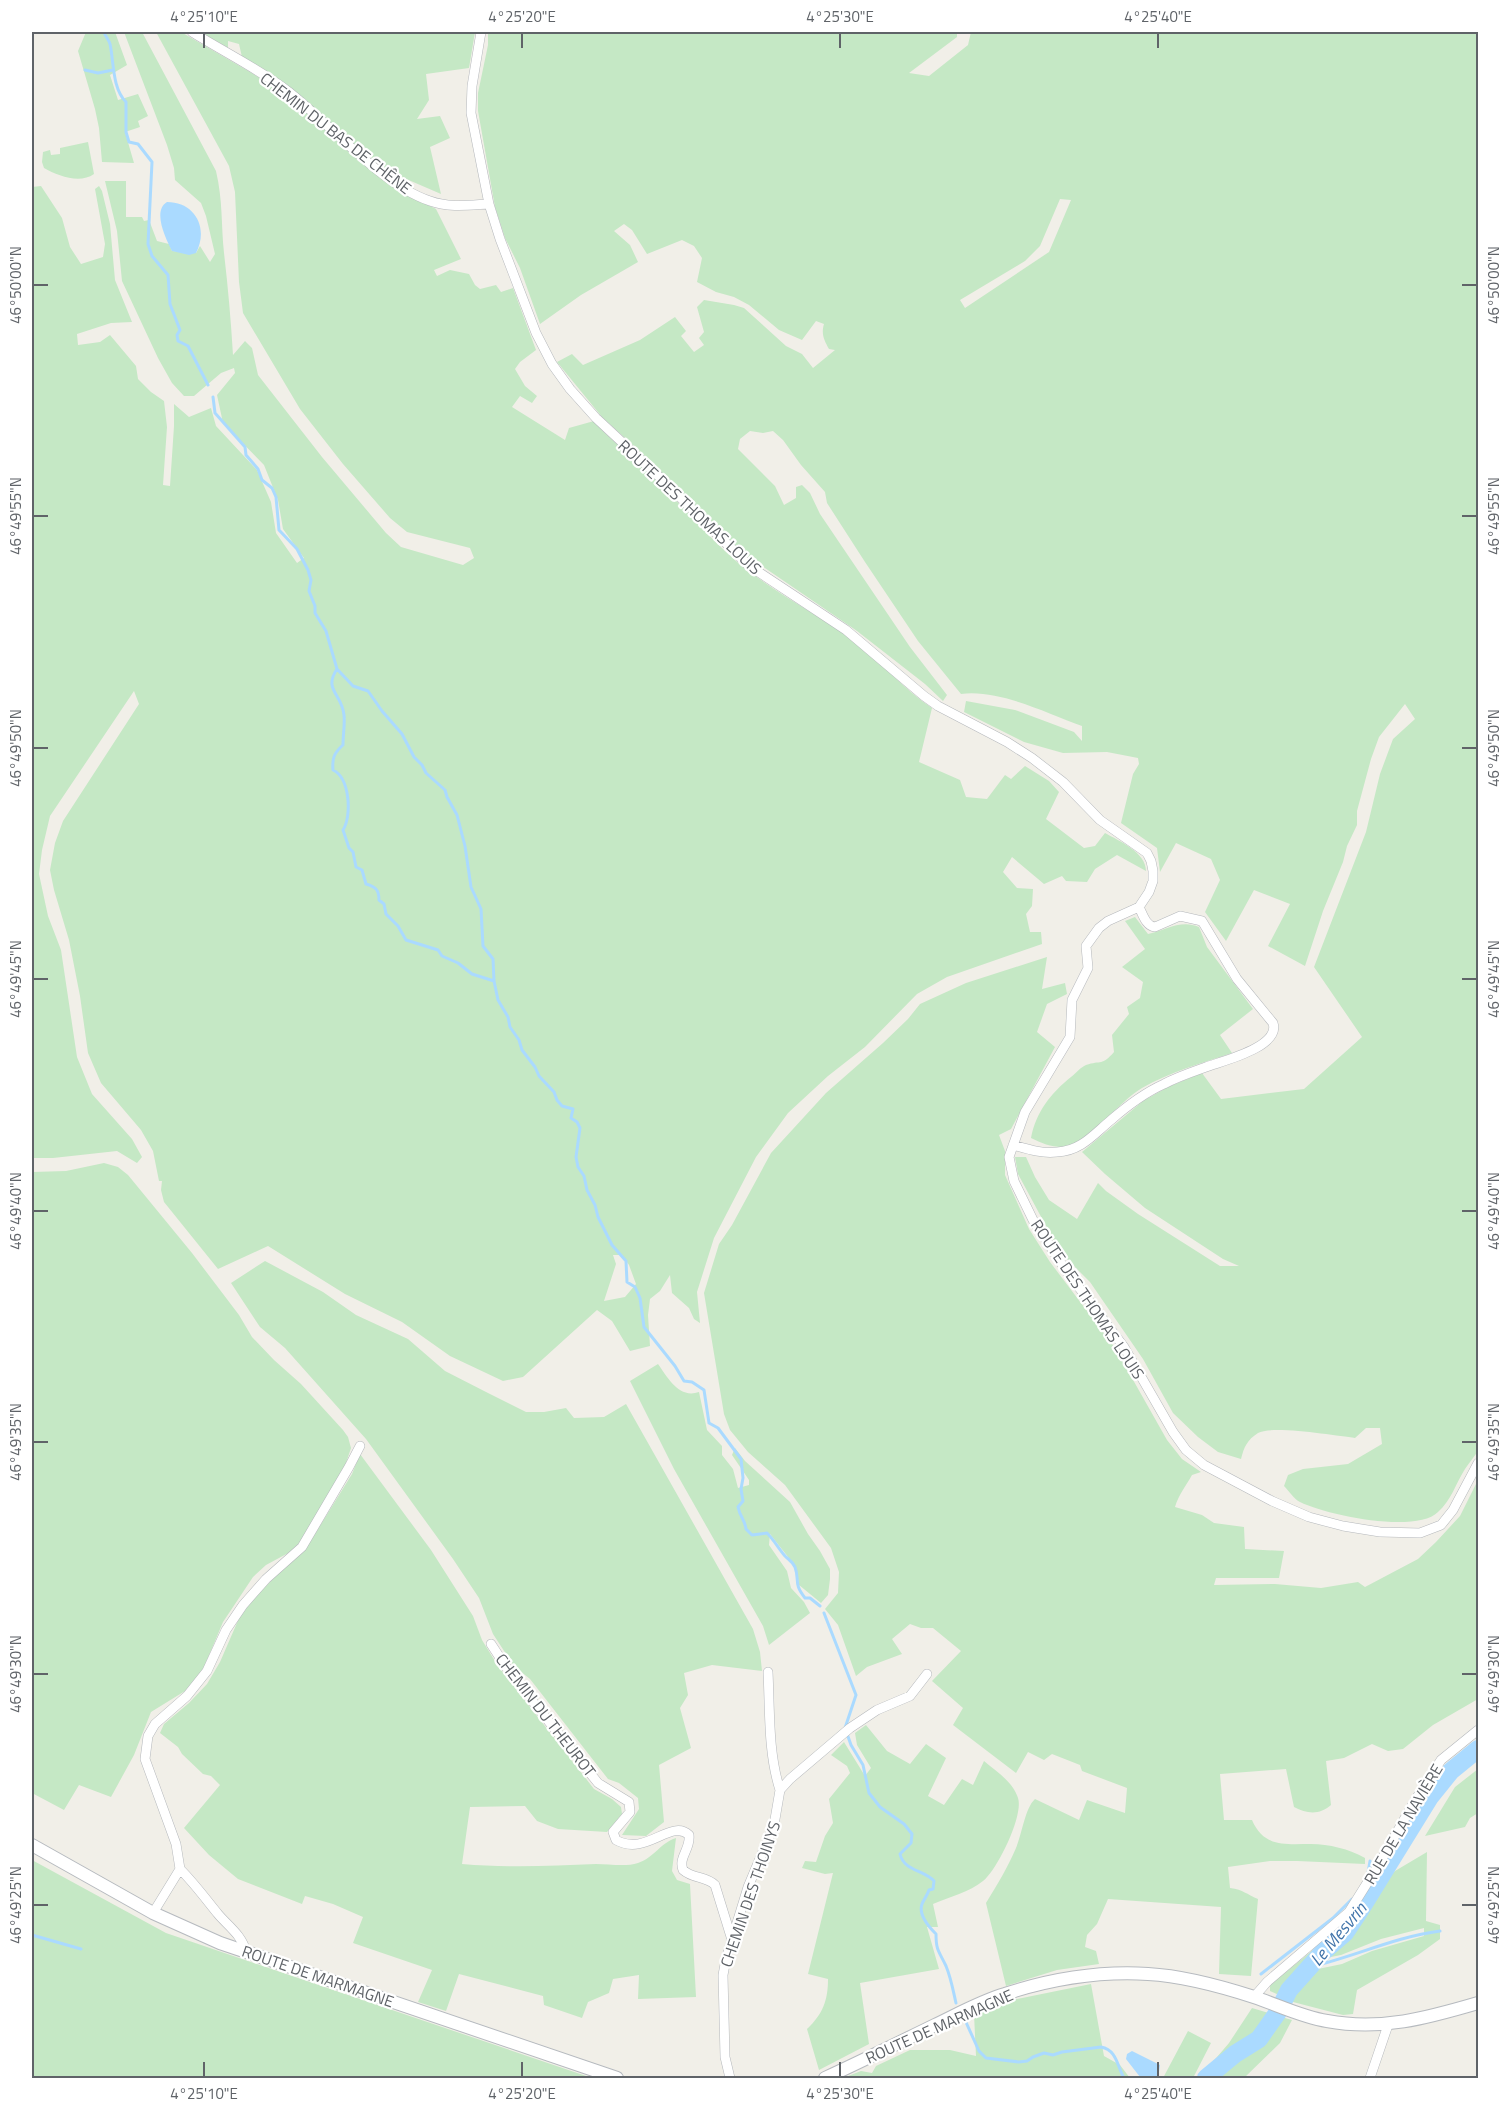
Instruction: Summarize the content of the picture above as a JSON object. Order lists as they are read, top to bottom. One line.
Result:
{"streets":{"main road":["ROUTE DE MARMAGNE"],"street":["CHEMIN DU BAS DE CHÊNE","ROUTE DES THOMAS LOUIS","CHEMIN DU THEUROT","RUE DE LA NAVIÈRE","CHEMIN DES THOINYS"]},"crossings":[["CHEMIN DU BAS DE CHÊNE","ROUTE DES THOMAS LOUIS"],["CHEMIN DU THEUROT","CHEMIN DES THOINYS"],["RUE DE LA NAVIÈRE","ROUTE DE MARMAGNE"]],"water":["Le Mesvrin"],"coordinates":["4°25'10\"E","4°25'20\"E","4°25'30\"E","4°25'40\"E","46°50'00\"N","46°49'55\"N","46°49'50\"N","46°49'45\"N","46°49'40\"N","46°49'35\"N","46°49'30\"N","46°49'25\"N"]}
